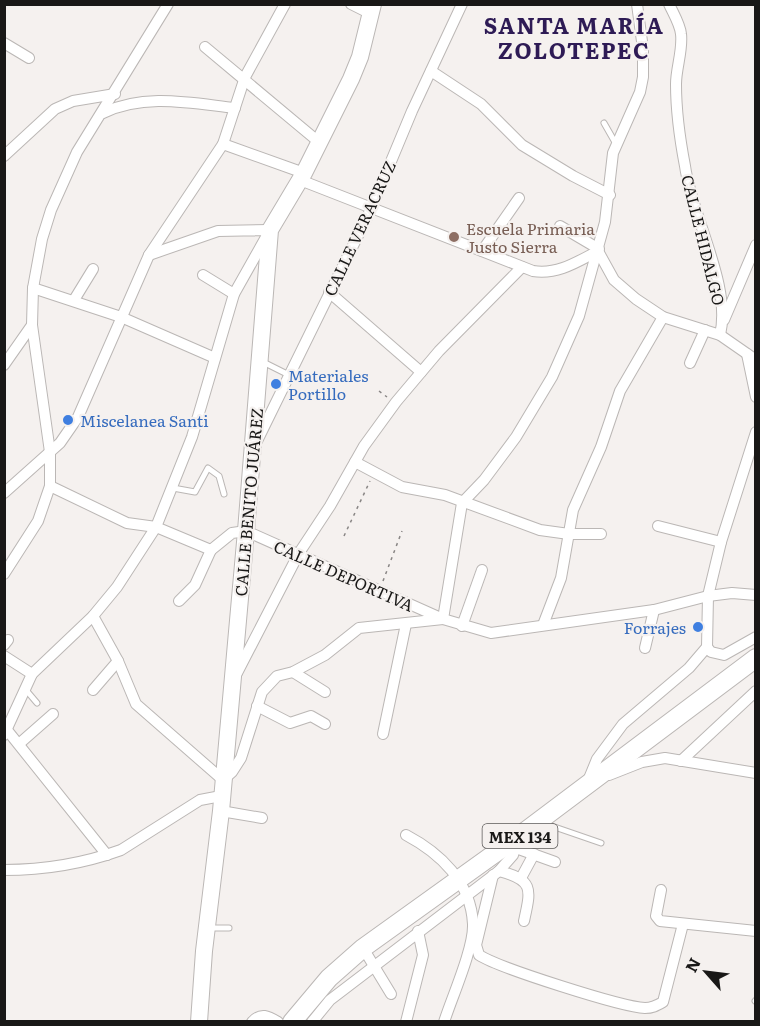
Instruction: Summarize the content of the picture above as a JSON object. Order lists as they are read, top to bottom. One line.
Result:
{"streets":{"main road":["CALLE BENITO JUÁREZ","MEX 134"],"street":["CALLE VERACRUZ","CALLE HIDALGO","CALLE DEPORTIVA"]},"crossings":[["CALLE VERACRUZ","CALLE BENITO JUÁREZ"],["CALLE BENITO JUÁREZ","CALLE DEPORTIVA"]],"districts":["SANTA MARÍA ZOLOTEPEC"],"places":["Escuela Primaria Justo Sierra","Materiales Portillo","Miscelanea Santi","Forrajes"],"north":"top left"}
